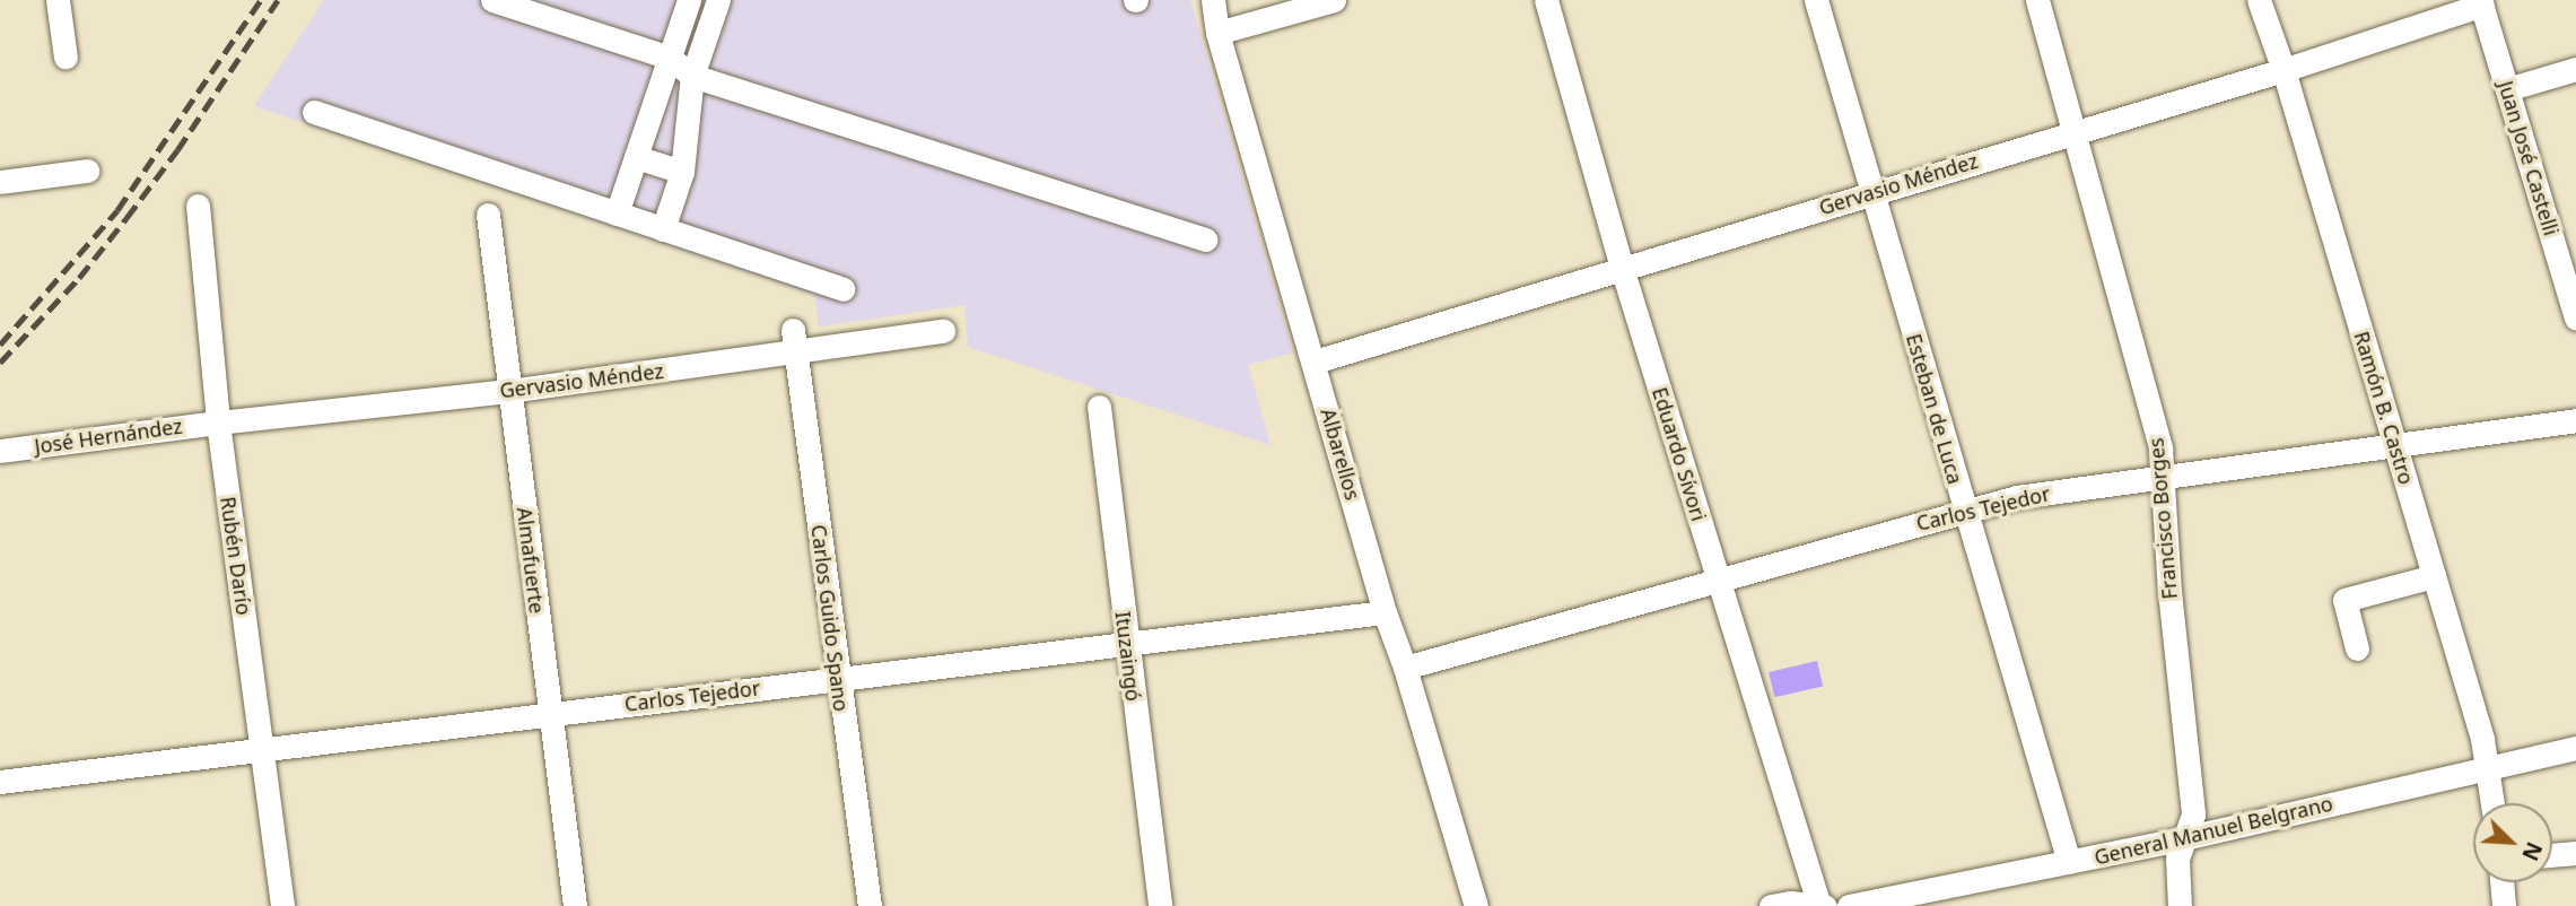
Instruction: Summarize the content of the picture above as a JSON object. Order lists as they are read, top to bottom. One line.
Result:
{"streets":{"street":["Juan José Castelli","Gervasio Méndez","Ramón B. Castro","Esteban de Luca","José Hernández","Albarellos","Eduardo Sívori","Carlos Tejedor","Francisco Borges","Rubén Darío","Almafuerte","Carlos Guido Spano","Ituzaingó","General Manuel Belgrano"]},"crossings":[["Juan José Castelli","Gervasio Méndez"],["Gervasio Méndez","Ramón B. Castro"],["Gervasio Méndez","Esteban de Luca"],["Gervasio Méndez","José Hernández"],["Gervasio Méndez","Albarellos"],["Gervasio Méndez","Eduardo Sívori"],["Gervasio Méndez","Francisco Borges"],["Gervasio Méndez","Rubén Darío"],["Gervasio Méndez","Almafuerte"],["Gervasio Méndez","Carlos Guido Spano"],["Ramón B. Castro","Carlos Tejedor"],["Ramón B. Castro","General Manuel Belgrano"],["Esteban de Luca","Carlos Tejedor"],["Esteban de Luca","General Manuel Belgrano"],["José Hernández","Rubén Darío"],["Albarellos","Carlos Tejedor"],["Eduardo Sívori","Carlos Tejedor"],["Carlos Tejedor","Francisco Borges"],["Carlos Tejedor","Rubén Darío"],["Carlos Tejedor","Almafuerte"],["Carlos Tejedor","Carlos Guido Spano"],["Carlos Tejedor","Ituzaingó"],["Francisco Borges","General Manuel Belgrano"]],"north":"bottom right"}
